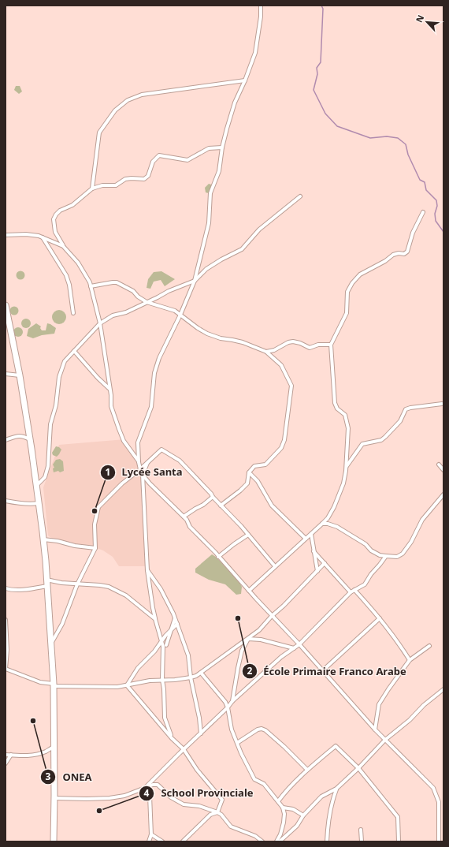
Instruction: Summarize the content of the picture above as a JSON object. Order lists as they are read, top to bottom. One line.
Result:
{"places":["Lycée Santa","École Primaire Franco Arabe","ONEA","School Provinciale"],"north":"top left"}
